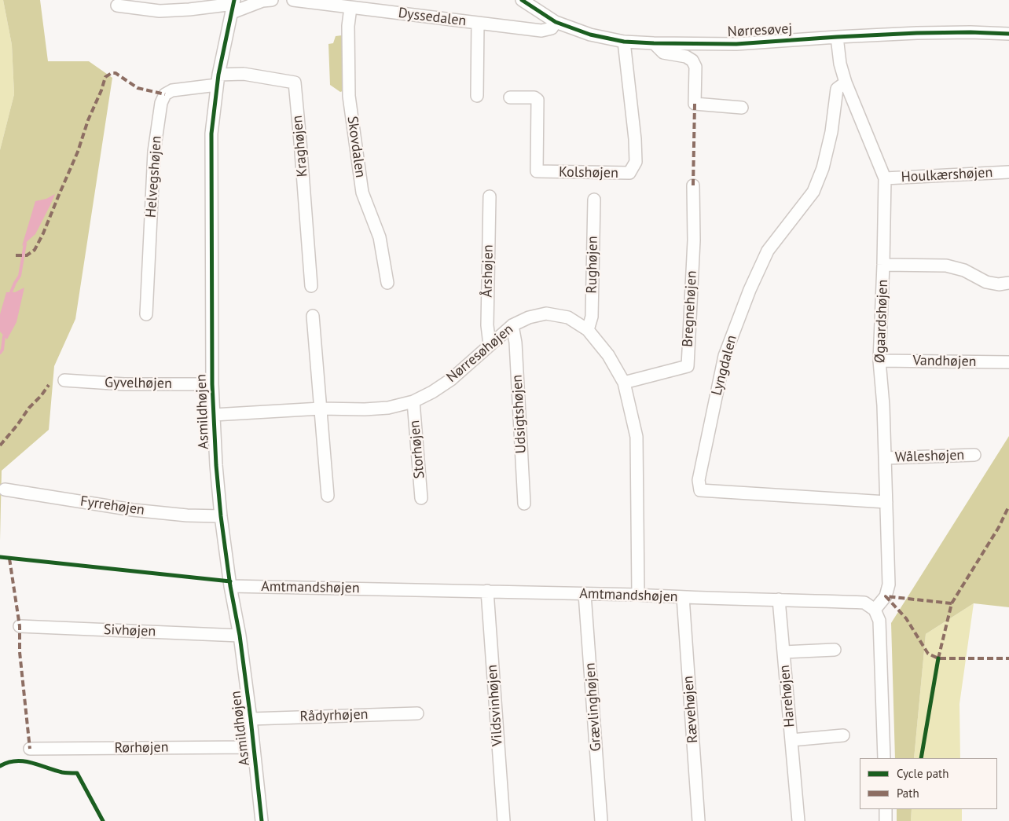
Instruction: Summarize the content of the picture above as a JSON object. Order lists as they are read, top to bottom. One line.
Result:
{"streets":{"street":["Dyssedalen","Nørresøvej","Kraghøjen","Skovdalen","Kolshøjen","Houlkærshøjen","Helvegshøjen","Rughøjen","Årshøjen","Bregnehøjen","Øgaardshøjen","Nørresøhøjen","Vandhøjen","Lyngdalen","Gyvelhøjen","Asmildhøjen","Udsigtshøjen","Storhøjen","Wåleshøjen","Fyrrehøjen","Amtmandshøjen","Sivhøjen","Harehøjen","Vildsvinhøjen","Grævlinghøjen","Rævehøjen","Rådyrhøjen","Rørhøjen"]},"crossings":[["Dyssedalen","Nørresøvej"],["Dyssedalen","Skovdalen"],["Nørresøvej","Kolshøjen"],["Nørresøvej","Øgaardshøjen"],["Kraghøjen","Helvegshøjen"],["Kraghøjen","Asmildhøjen"],["Houlkærshøjen","Øgaardshøjen"],["Helvegshøjen","Asmildhøjen"],["Rughøjen","Nørresøhøjen"],["Årshøjen","Nørresøhøjen"],["Bregnehøjen","Nørresøhøjen"],["Øgaardshøjen","Vandhøjen"],["Øgaardshøjen","Lyngdalen"],["Øgaardshøjen","Wåleshøjen"],["Øgaardshøjen","Amtmandshøjen"],["Nørresøhøjen","Asmildhøjen"],["Nørresøhøjen","Udsigtshøjen"],["Nørresøhøjen","Storhøjen"],["Nørresøhøjen","Amtmandshøjen"],["Gyvelhøjen","Asmildhøjen"],["Asmildhøjen","Fyrrehøjen"],["Asmildhøjen","Amtmandshøjen"],["Asmildhøjen","Sivhøjen"],["Asmildhøjen","Rådyrhøjen"],["Asmildhøjen","Rørhøjen"],["Amtmandshøjen","Harehøjen"],["Amtmandshøjen","Vildsvinhøjen"],["Amtmandshøjen","Grævlinghøjen"],["Amtmandshøjen","Rævehøjen"]],"legend":["Cycle path","Path"]}
